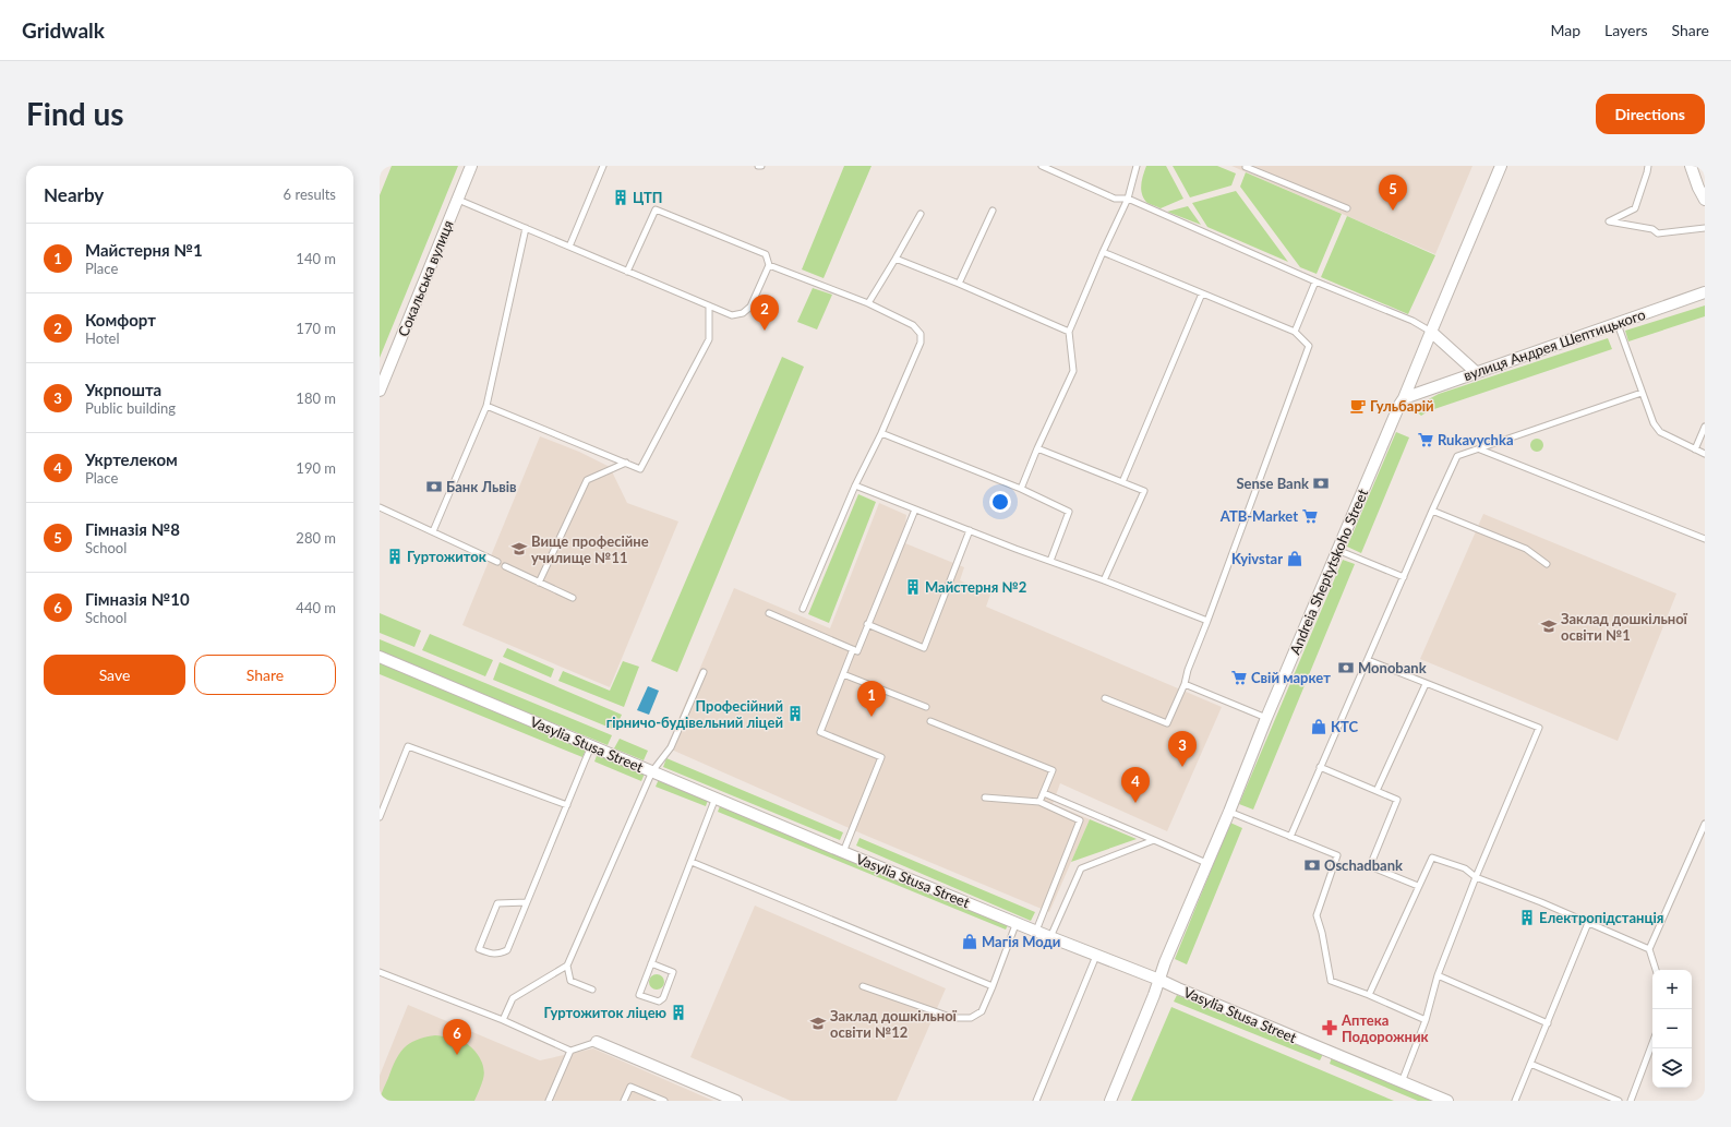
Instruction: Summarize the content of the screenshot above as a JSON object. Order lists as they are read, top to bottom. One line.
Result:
{"streets":{"street":["Сокальська вулиця","вулиця Андрея Шептицького","Andreia Sheptytskoho Street","Vasylia Stusa Street"]},"crossings":[["вулиця Андрея Шептицького","Andreia Sheptytskoho Street"],["Andreia Sheptytskoho Street","Vasylia Stusa Street"]],"places":{"building":["ЦТП","Гуртожиток","Майстерня №2","Професійний гірничо-будівельний ліцей","Електропідстанція","Гуртожиток ліцею"],"cafe":["Гульбарій"],"supermarket":["Rukavychka","ATB-Market","Свій маркет"],"bank":["Sense Bank","Банк Львів","Monobank","Oschadbank"],"school or university":["Вище професійне училище №11","Заклад дошкільної освіти №1","Заклад дошкільної освіти №12"],"shop":["Kyivstar","КТС","Магія Моди"],"pharmacy":["Аптека Подорожник"]},"page":{"header":"Gridwalk","nav":["Map","Layers","Share"],"buttons":["Directions",["Save","Share"]],"title":"Find us","heading":["Nearby","6 results"],"pins":["5","2","1","3","4","6"],"list":[{"mark":"1","name":"Майстерня №1","note":"Place","value":"140 m"},{"mark":"2","name":"Комфорт","note":"Hotel","value":"170 m"},{"mark":"3","name":"Укрпошта","note":"Public building","value":"180 m"},{"mark":"4","name":"Укртелеком","note":"Place","value":"190 m"},{"mark":"5","name":"Гімназія №8","note":"School","value":"280 m"},{"mark":"6","name":"Гімназія №10","note":"School","value":"440 m"}],"map_buttons":["+","−"]}}
